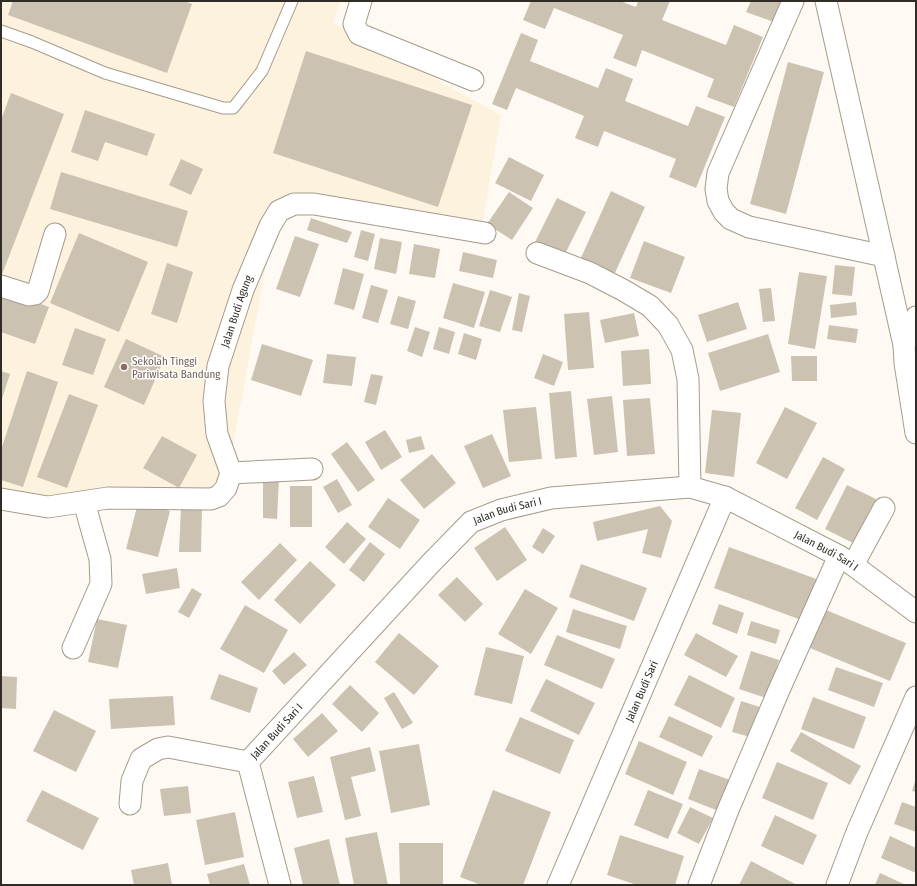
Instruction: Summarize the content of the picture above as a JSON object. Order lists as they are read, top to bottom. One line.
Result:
{"streets":{"street":["Jalan Budi Agung","Jalan Budi Sari I","Jalan Budi Sari"]},"crossings":[["Jalan Budi Sari I","Jalan Budi Sari"]],"places":["Sekolah Tinggi Pariwisata Bandung"]}
